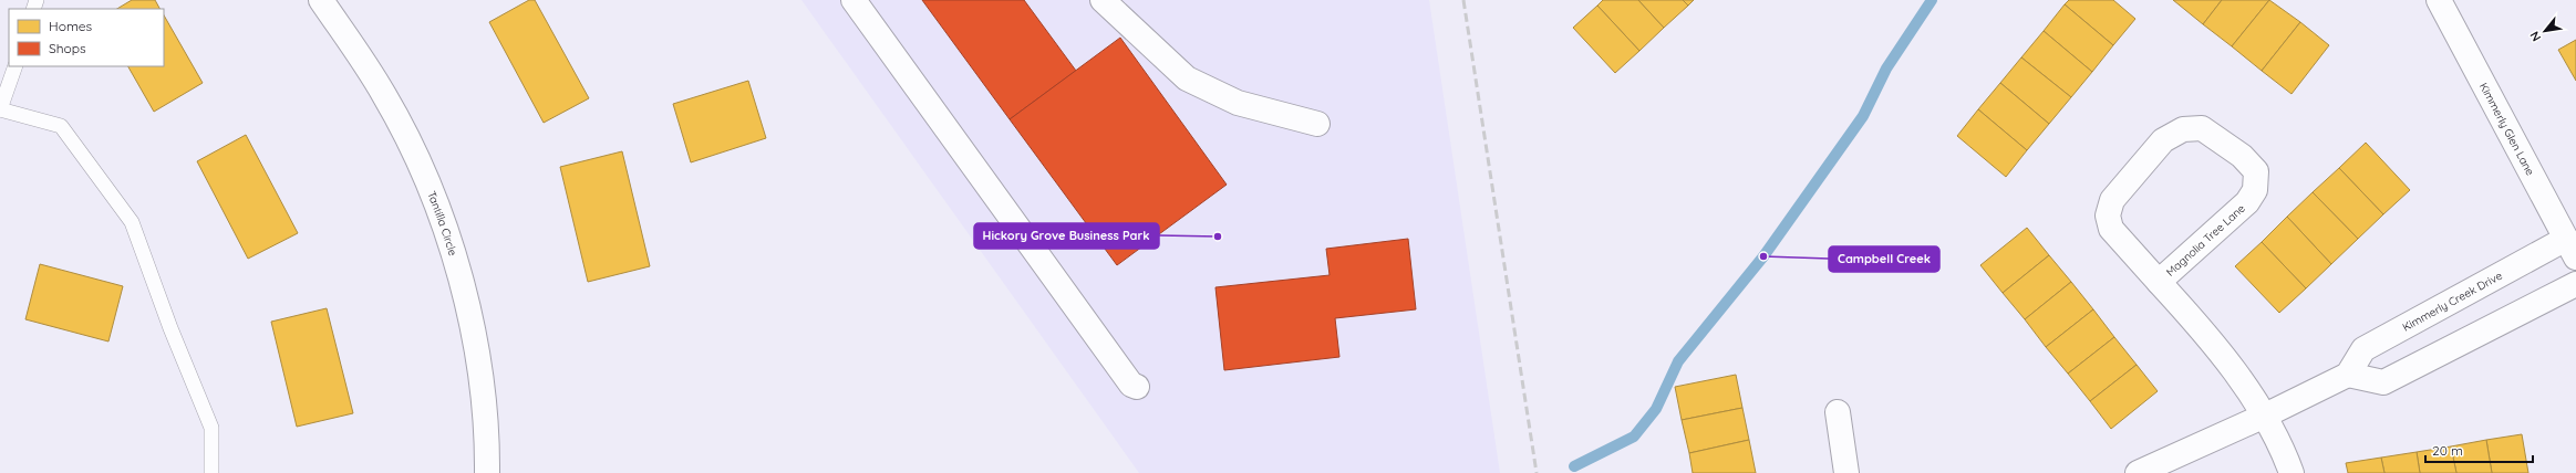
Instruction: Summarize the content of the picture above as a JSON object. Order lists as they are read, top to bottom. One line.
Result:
{"streets":{"street":["Kimmerly Glen Lane","Tantilla Circle","Magnolia Tree Lane","Kimmerly Creek Drive"]},"crossings":[["Kimmerly Glen Lane","Kimmerly Creek Drive"]],"places":["Hickory Grove Business Park","Campbell Creek"],"legend":["Homes","Shops"],"scale_bar":"20 m","north":"bottom left"}
